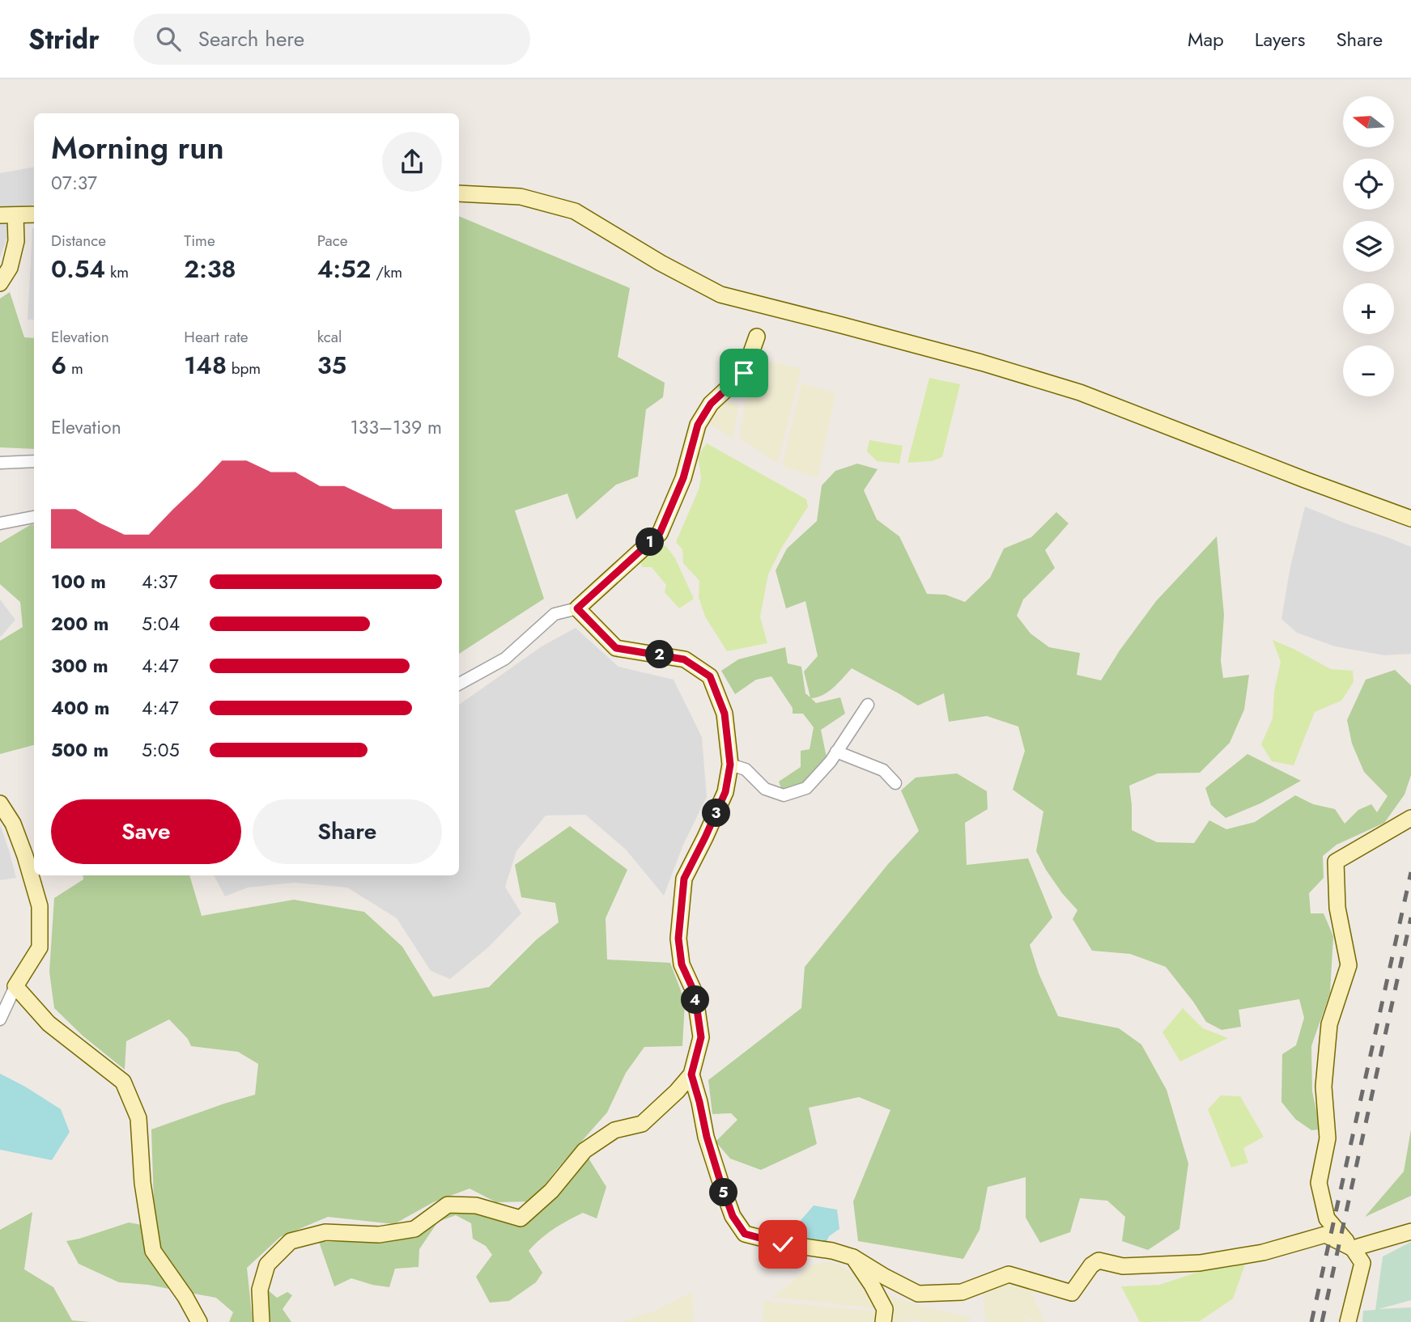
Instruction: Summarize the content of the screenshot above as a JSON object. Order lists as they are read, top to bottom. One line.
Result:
{"north":"left","page":{"header":"Stridr","search":"Search here","nav":["Map","Layers","Share"],"map_buttons":["+","−"],"heading":["Morning run","07:37"],"stats":[["Distance","0.54 km"],["Time","2:38"],["Pace","4:52 /km"],["Elevation","6 m"],["Heart rate","148 bpm"],["kcal","35"]],"chart":["Elevation","133–139 m"],"pins":["1","2","3","4","5"],"list":[{"name":"100 m","note":"4:37"},{"name":"200 m","note":"5:04"},{"name":"300 m","note":"4:47"},{"name":"400 m","note":"4:47"},{"name":"500 m","note":"5:05"}],"buttons":["Save","Share"]}}
